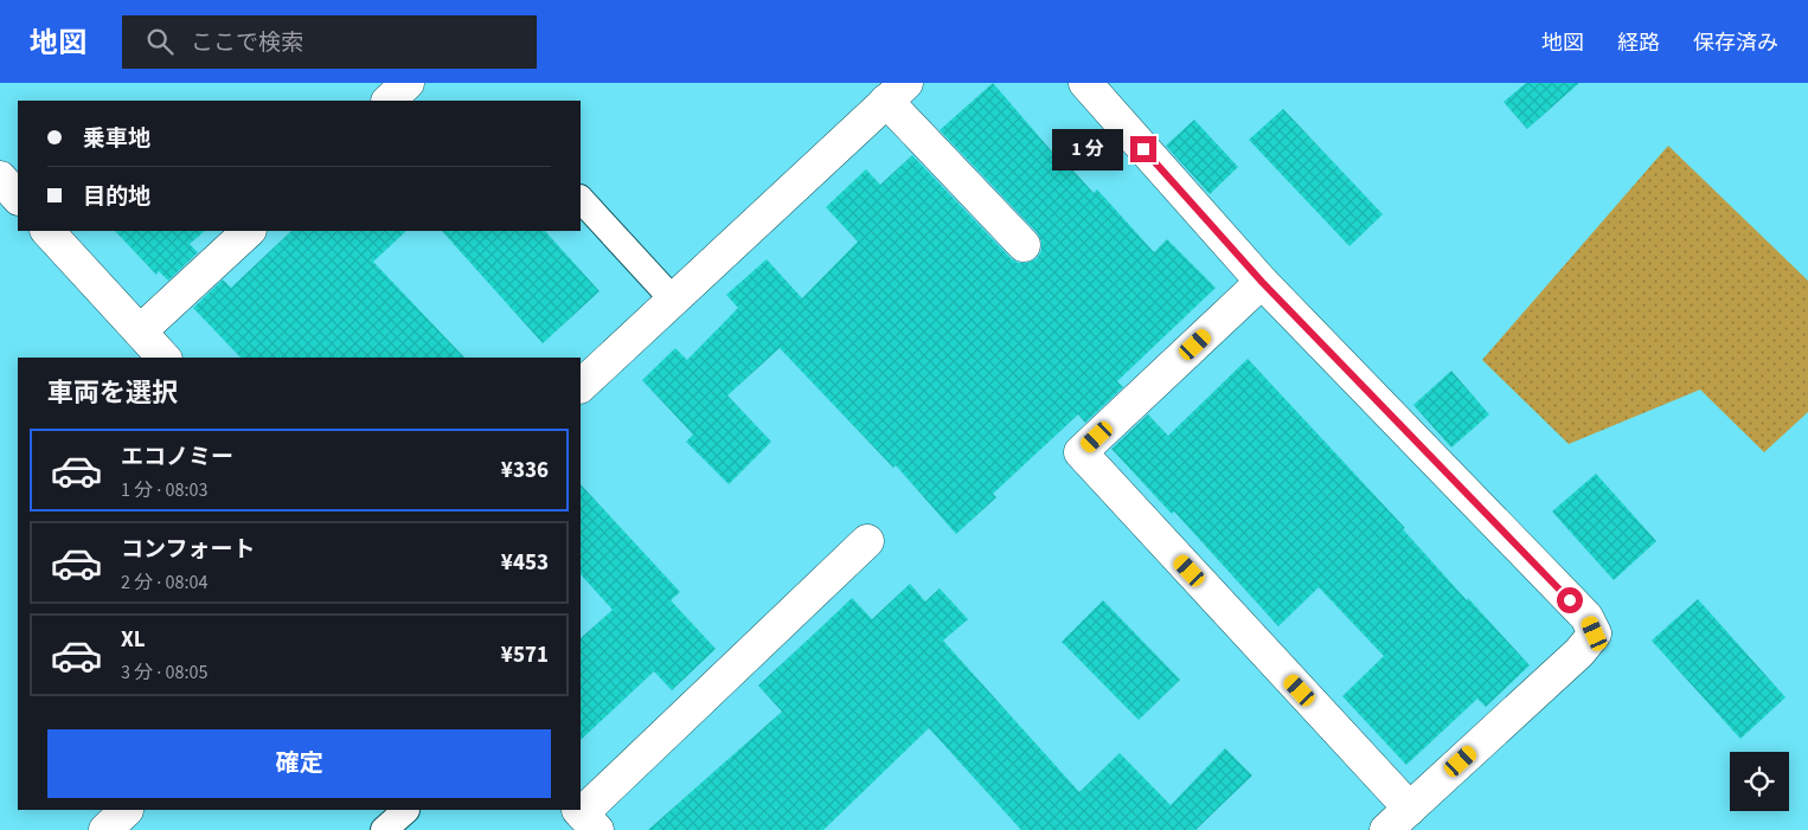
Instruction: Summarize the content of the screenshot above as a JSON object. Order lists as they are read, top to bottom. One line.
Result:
{"page":{"header":"地図","search":"ここで検索","nav":["地図","経路","保存済み"],"banner":["乗車地","目的地"],"bubble":"1 分","heading":"車両を選択","list":[{"name":"エコノミー","note":"1 分 · 08:03","value":"¥336"},{"name":"コンフォート","note":"2 分 · 08:04","value":"¥453"},{"name":"XL","note":"3 分 · 08:05","value":"¥571"}],"buttons":"確定"}}
